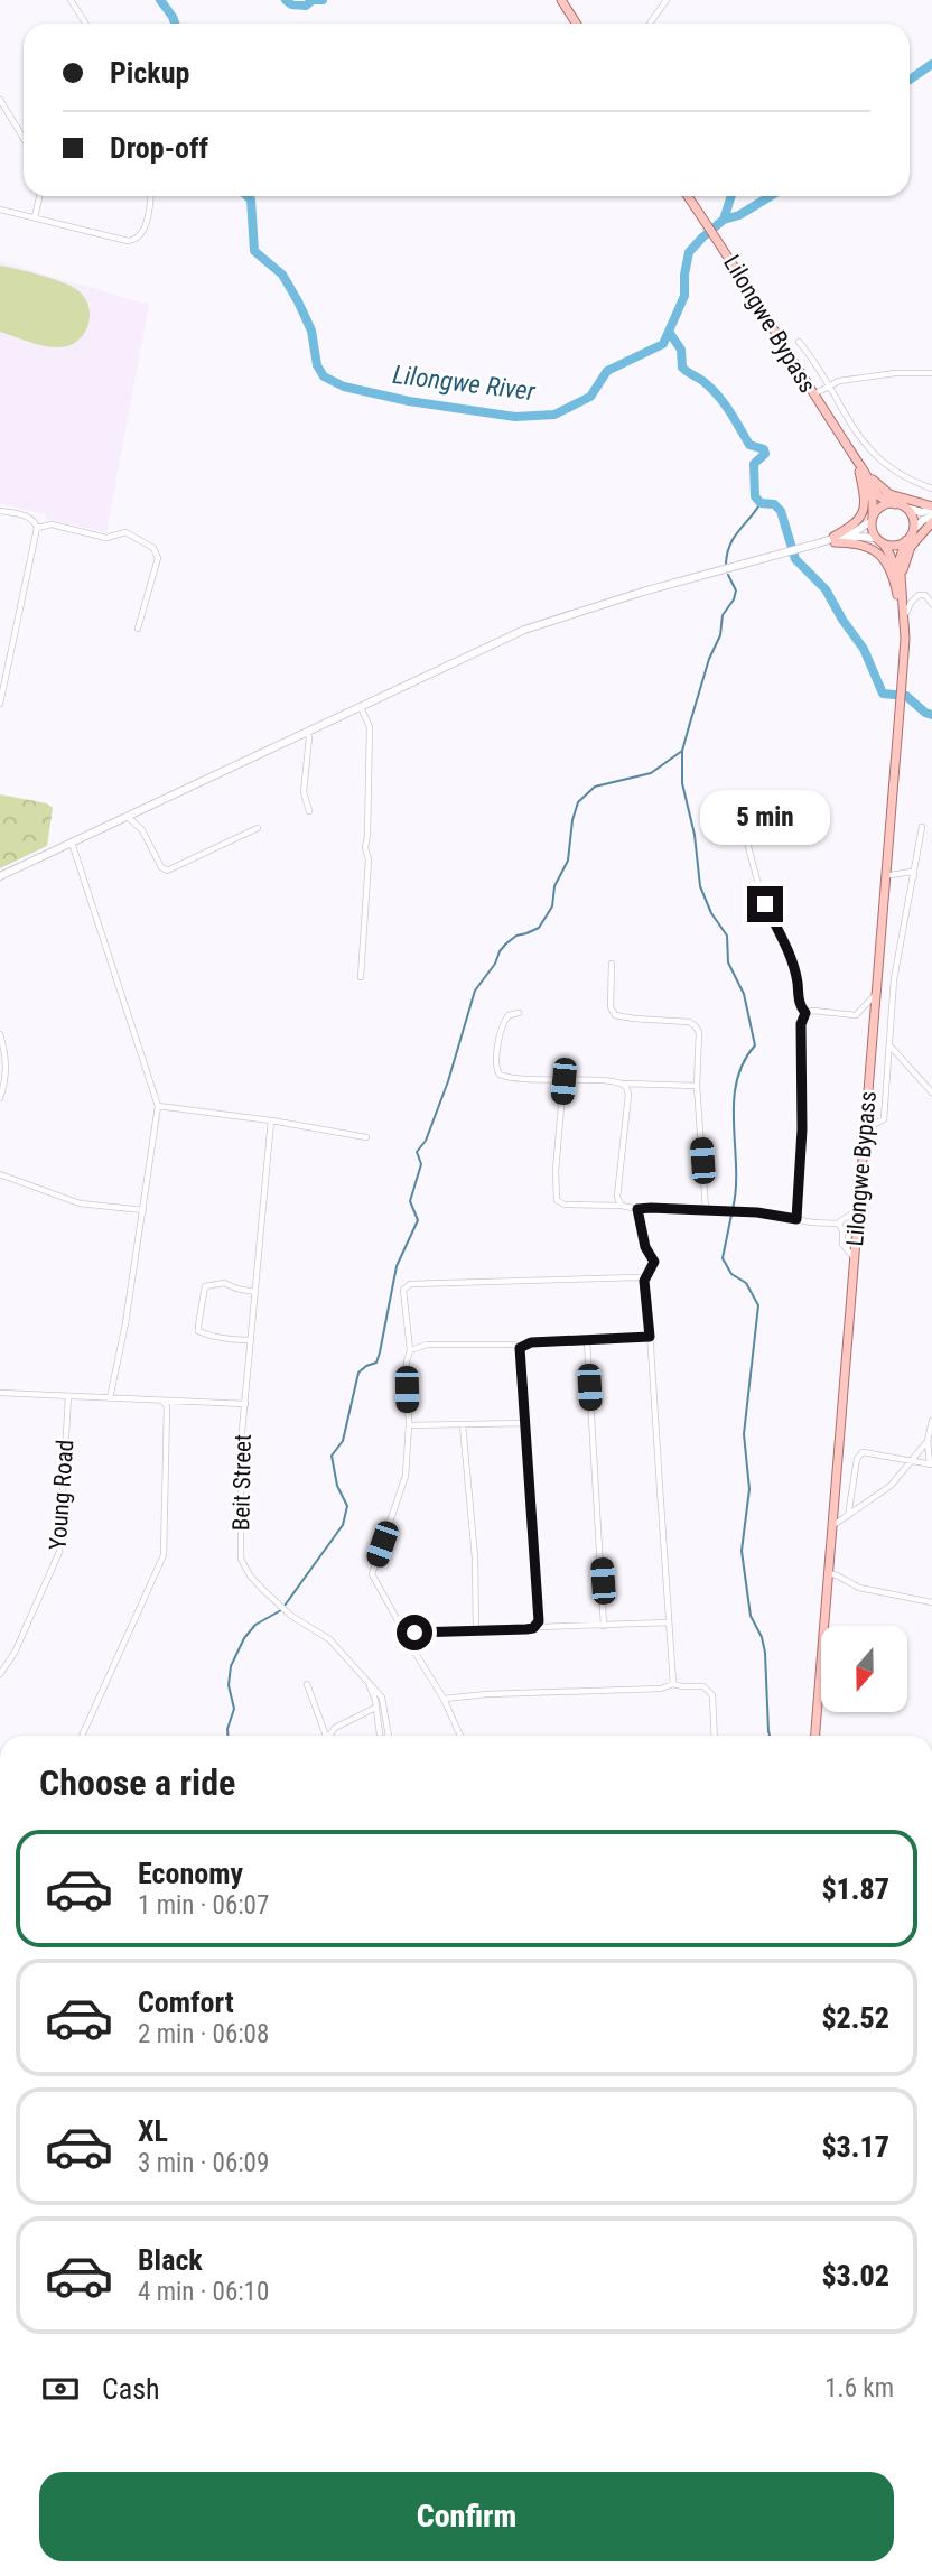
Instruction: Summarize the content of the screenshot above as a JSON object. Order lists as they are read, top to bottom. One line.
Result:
{"streets":{"main road":["Lilongwe Bypass"],"street":["Beit Street","Young Road"]},"crossings":[["Beit Street","Young Road"]],"water":["Lilongwe River"],"north":"bottom","page":{"banner":["Pickup","Drop-off"],"bubble":"5 min","heading":"Choose a ride","list":[{"name":"Economy","note":"1 min · 06:07","value":"$1.87"},{"name":"Comfort","note":"2 min · 06:08","value":"$2.52"},{"name":"XL","note":"3 min · 06:09","value":"$3.17"},{"name":"Black","note":"4 min · 06:10","value":"$3.02"}],"pay":["Cash","1.6 km"],"buttons":"Confirm"}}
